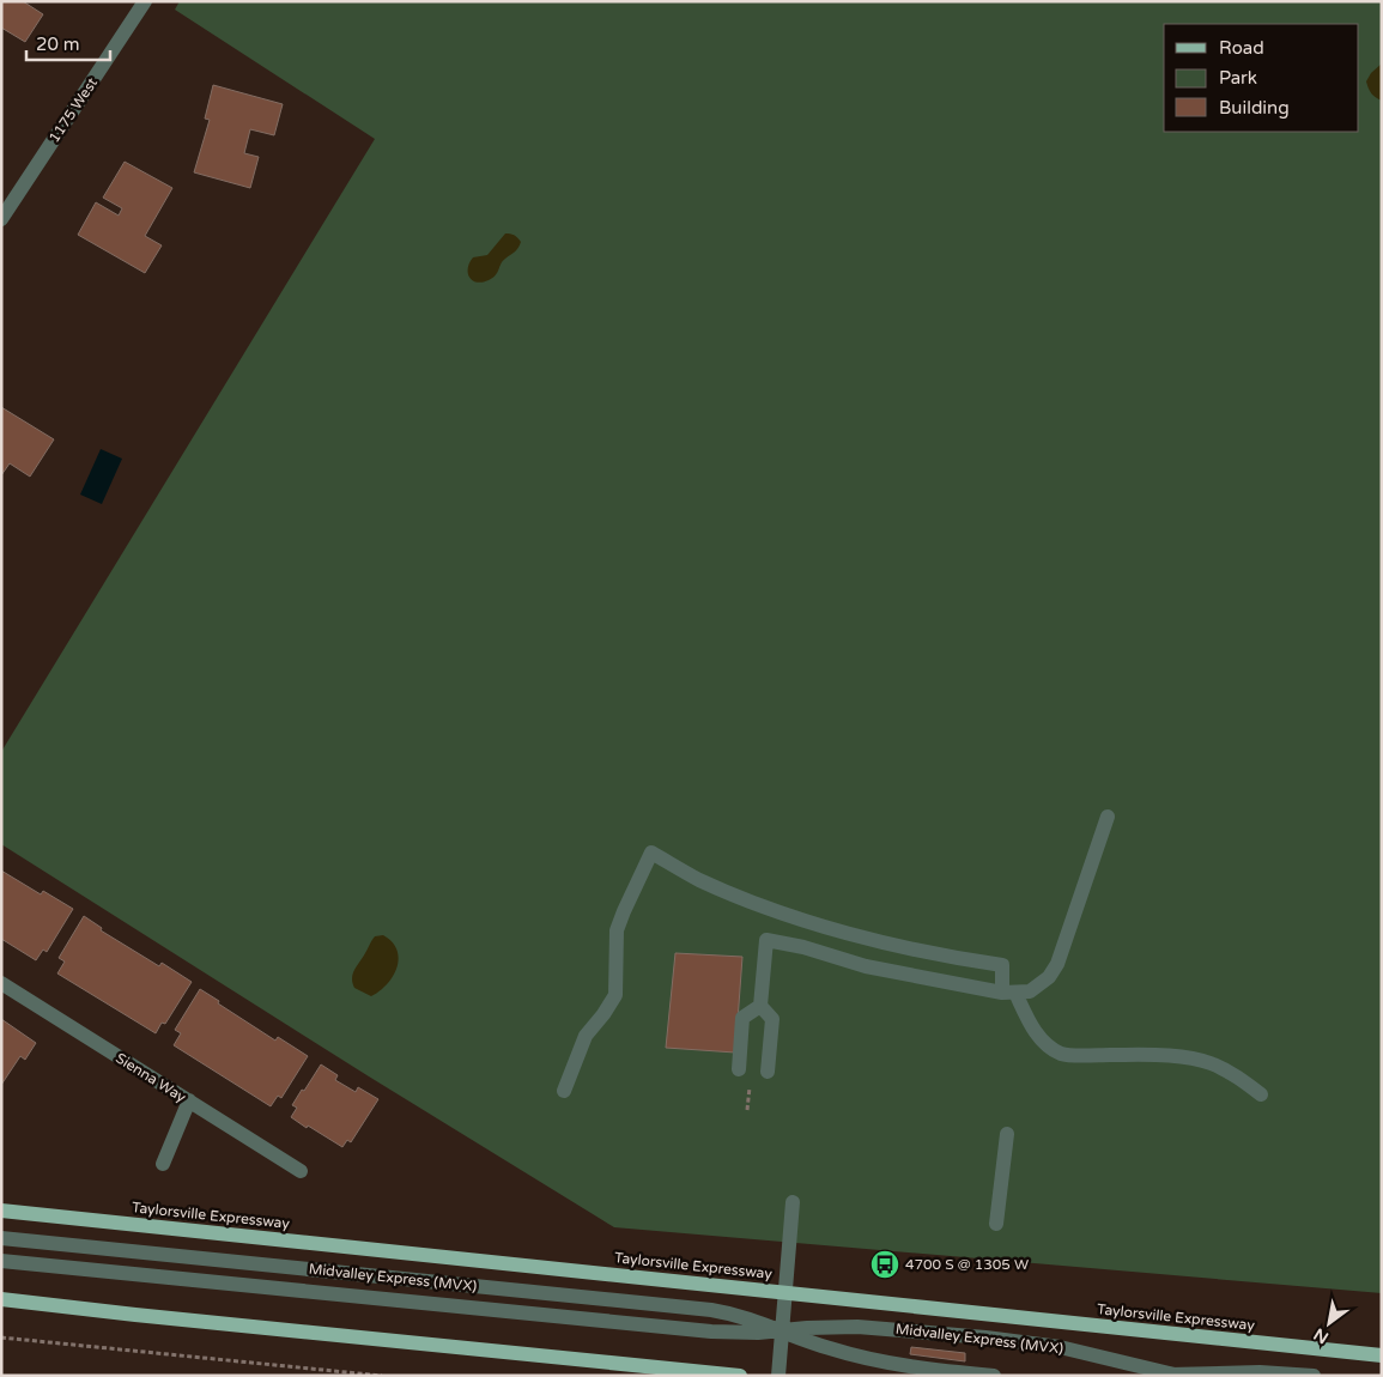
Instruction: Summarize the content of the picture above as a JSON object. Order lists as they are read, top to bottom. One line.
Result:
{"streets":{"main road":["Taylorsville Expressway"],"street":["1175 West","Sienna Way","Midvalley Express (MVX)"]},"places":{"bus stop":["4700 S @ 1305 W"]},"legend":["Road","Park","Building"],"scale_bar":"20 m","north":"bottom left"}
